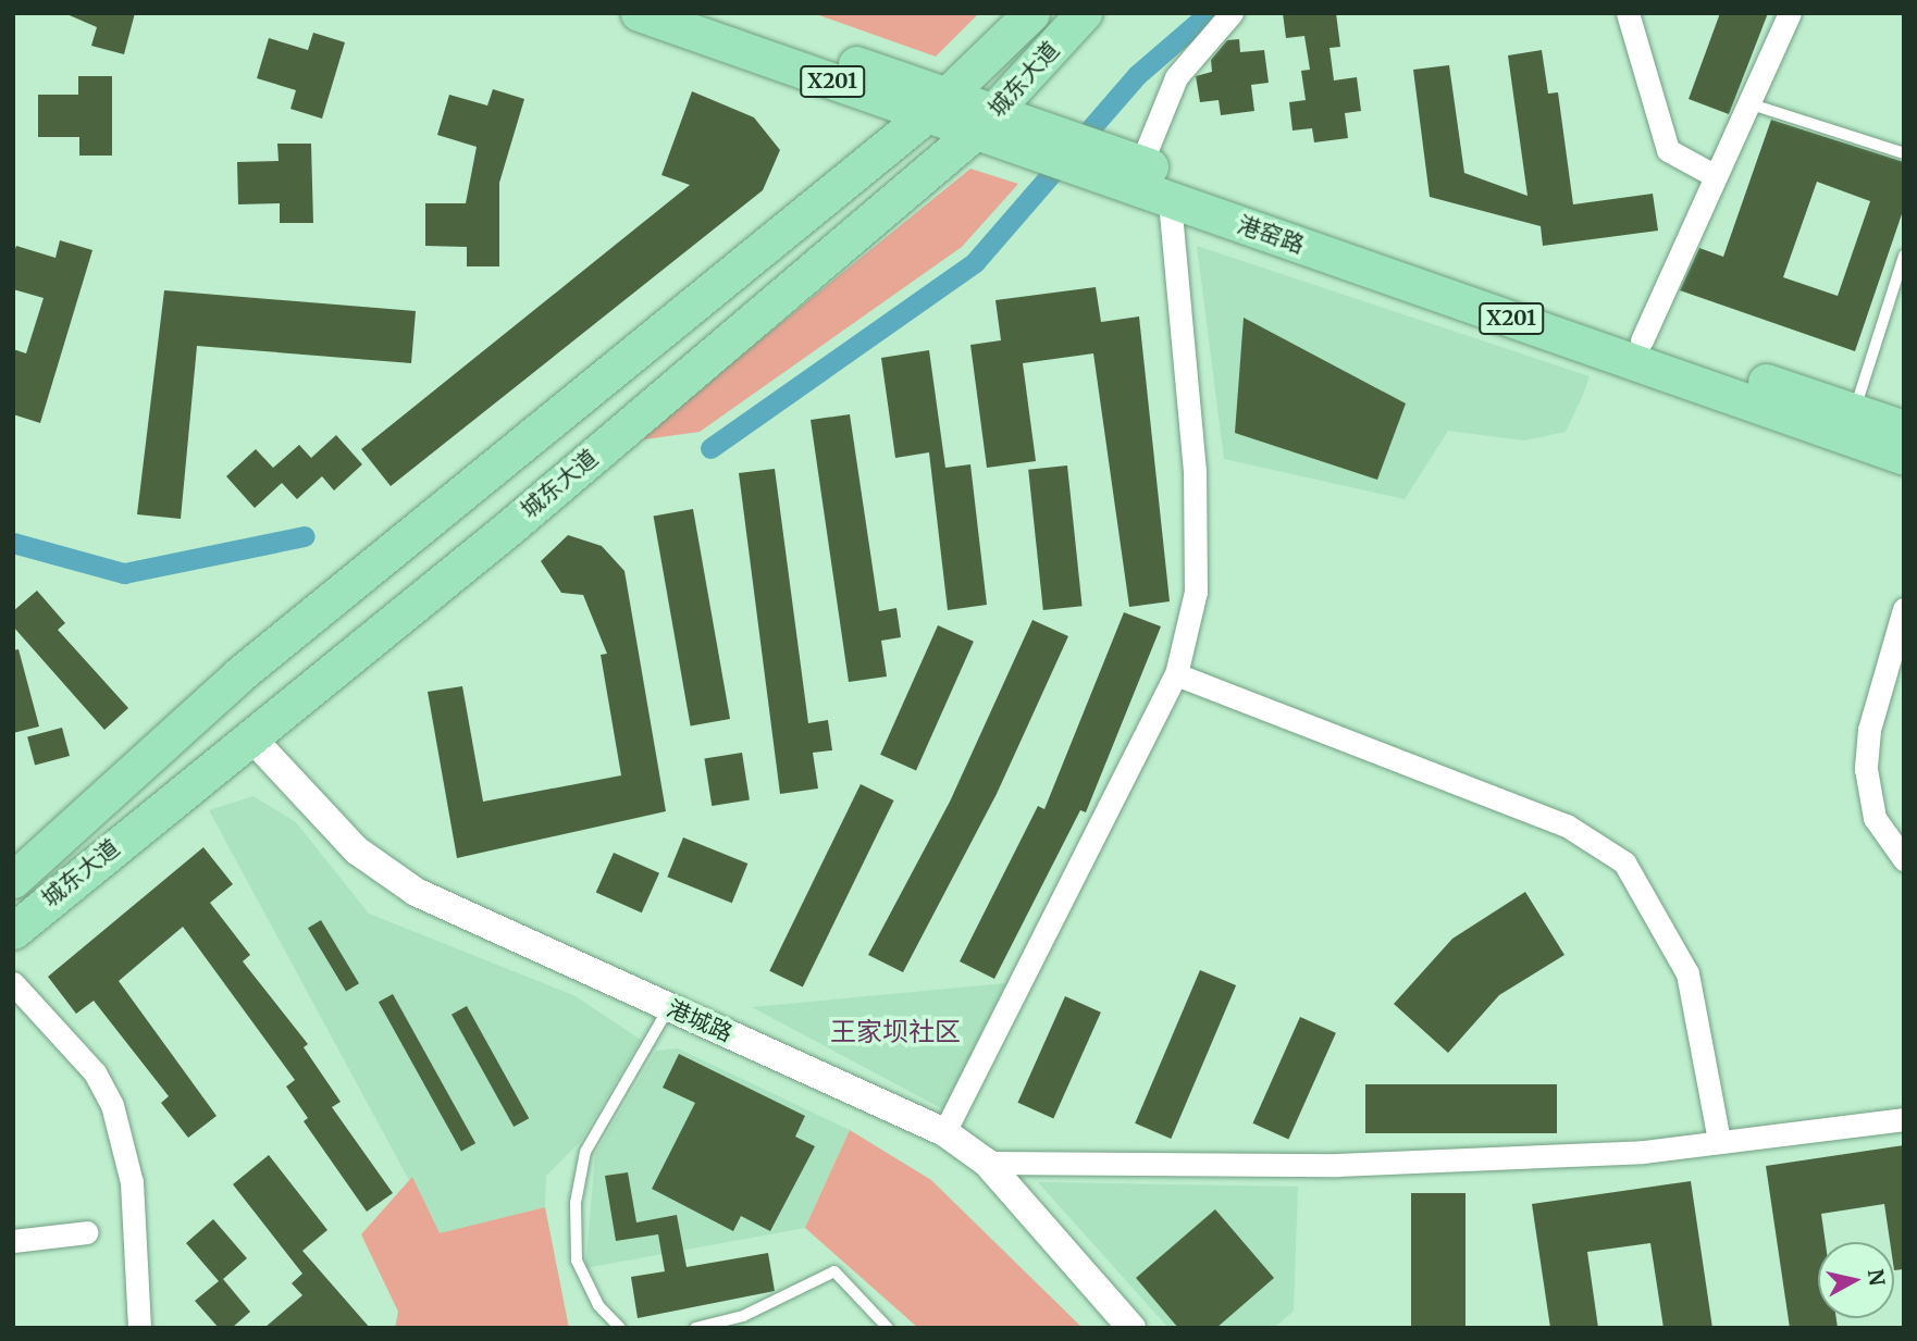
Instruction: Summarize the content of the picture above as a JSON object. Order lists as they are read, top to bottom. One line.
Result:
{"streets":{"main road":["城东大道","X201","港窑路"],"street":["港城路"]},"crossings":[["城东大道","港窑路"],["城东大道","港城路"]],"districts":["王家坝社区"],"north":"right"}
